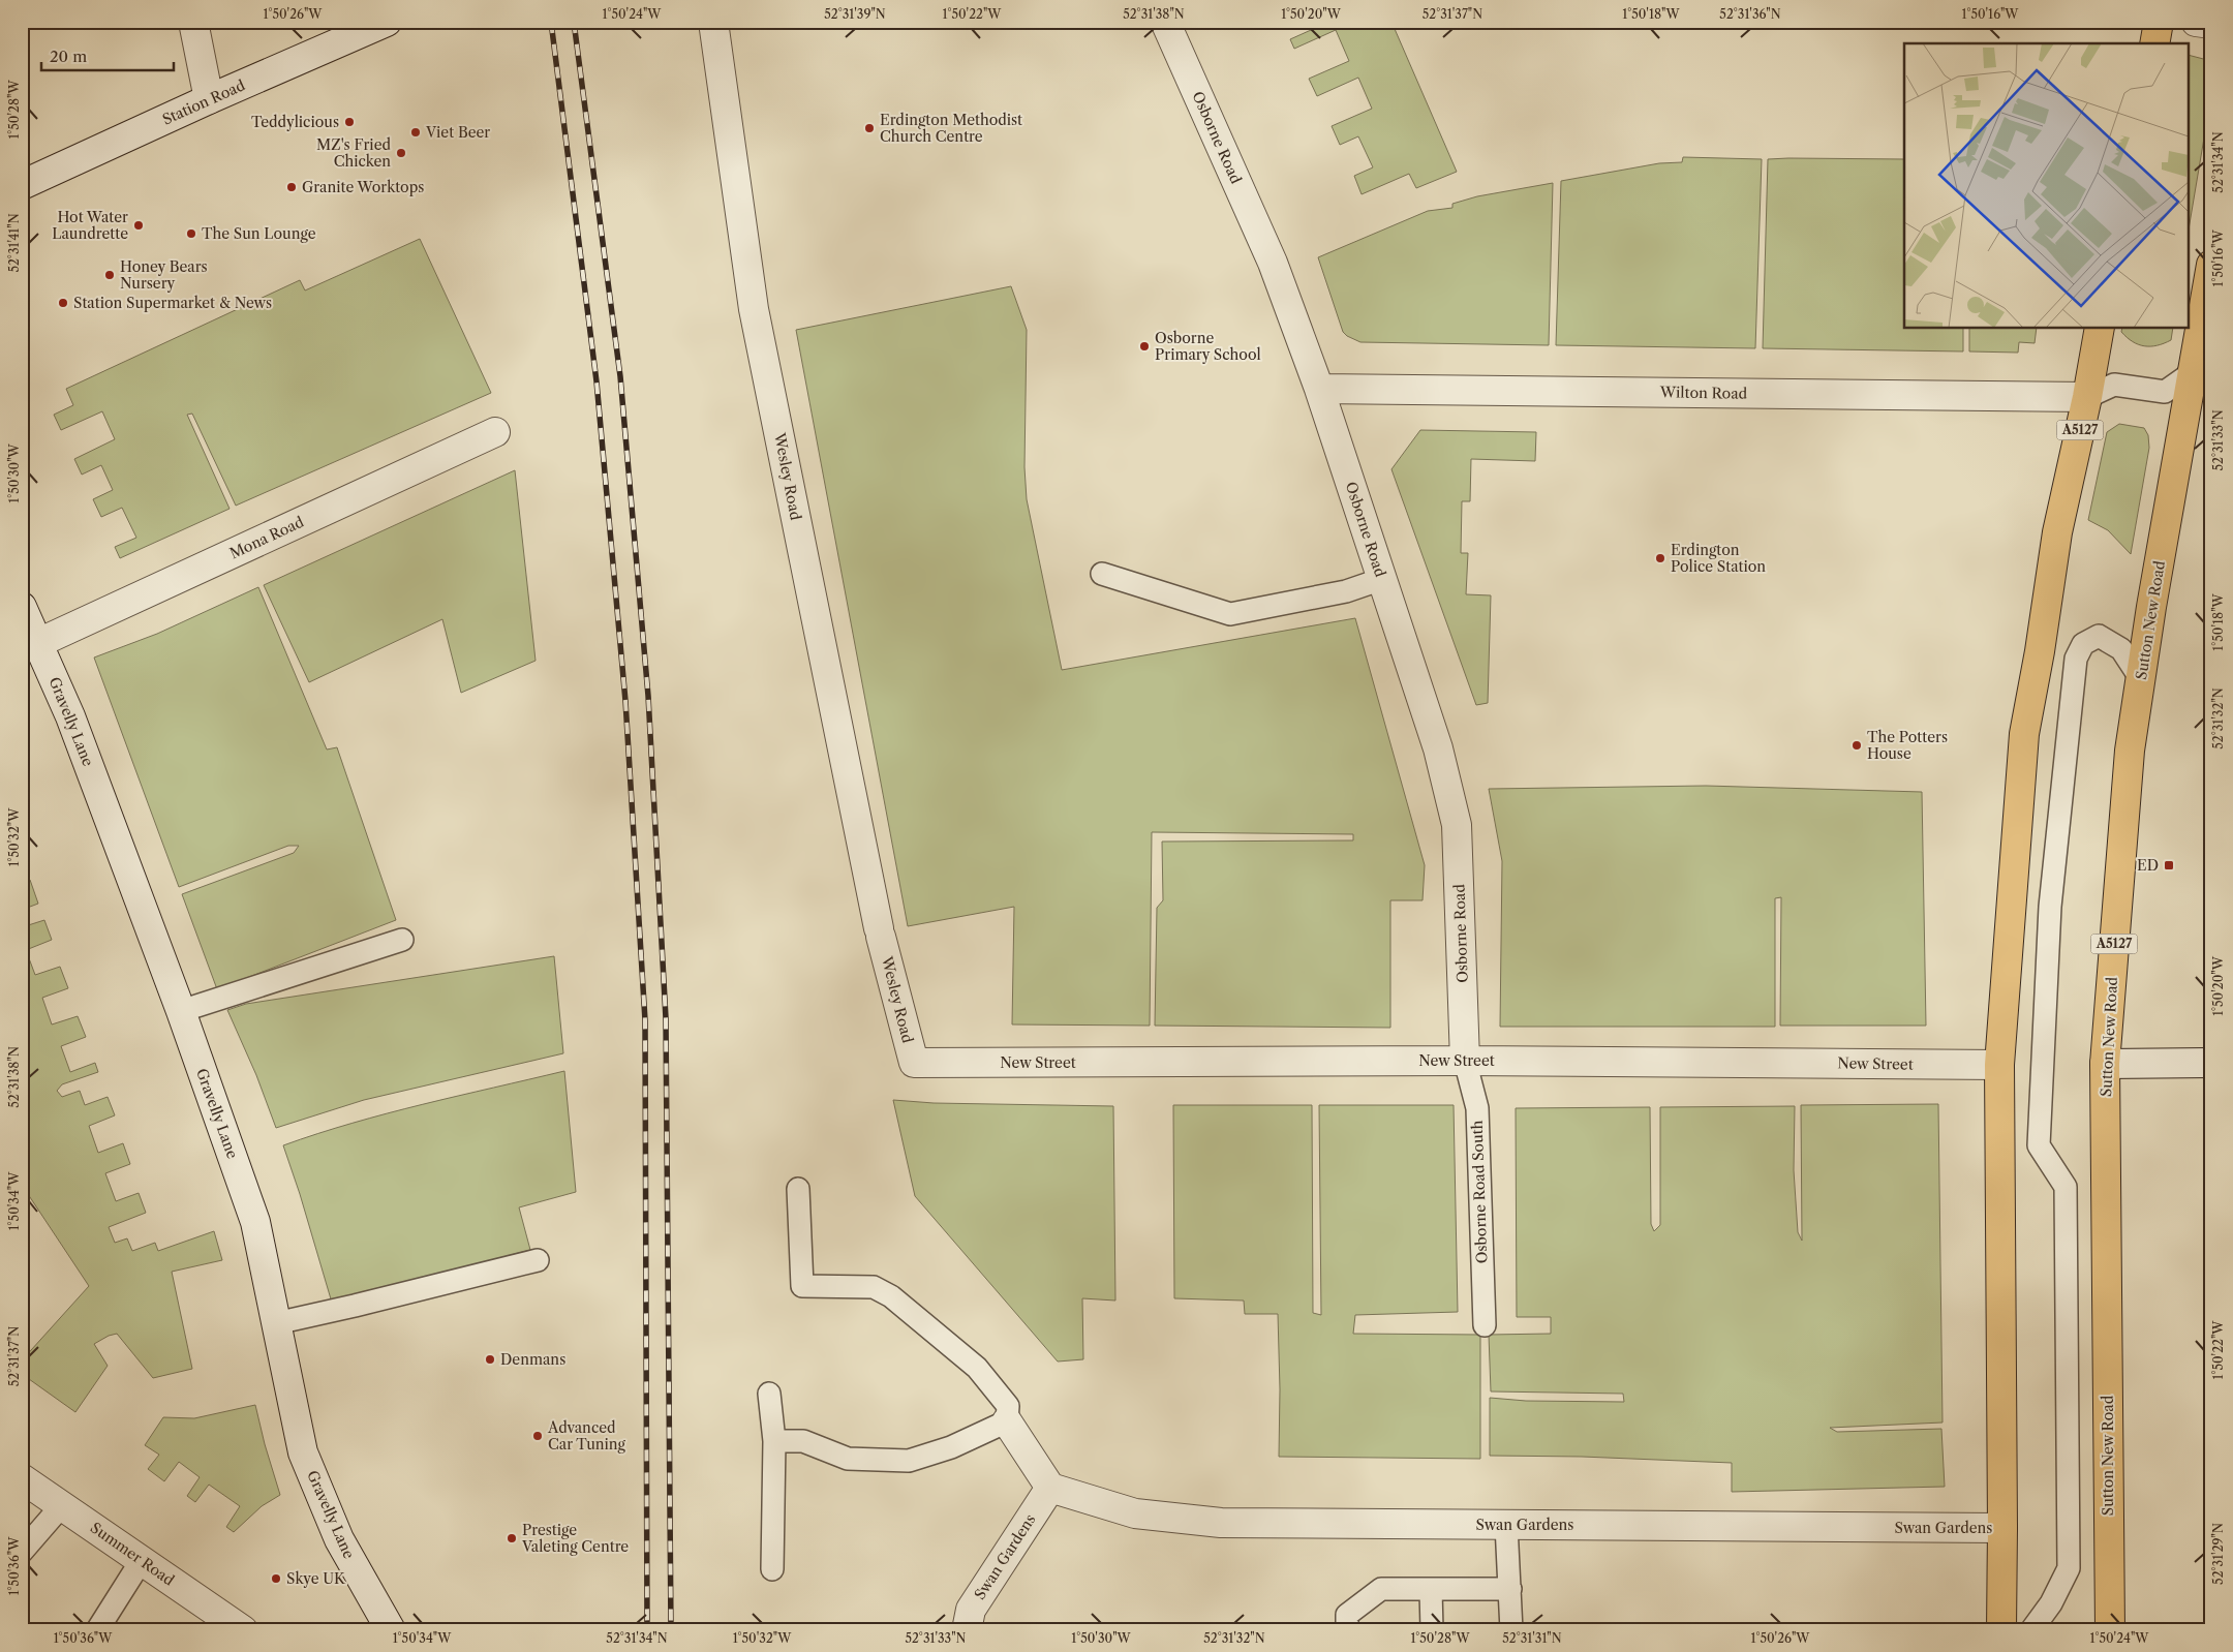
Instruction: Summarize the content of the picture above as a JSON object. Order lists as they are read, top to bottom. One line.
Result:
{"streets":{"main road":["A5127","Sutton New Road"],"street":["Station Road","Osborne Road","Wilton Road","Wesley Road","Mona Road","Gravelly Lane","New Street","Swan Gardens","Summer Road"],"lane":["Osborne Road South"]},"crossings":[["Osborne Road","Wilton Road"],["Osborne Road","New Street"],["Osborne Road","Osborne Road South"],["Wilton Road","A5127"],["A5127","New Street"],["A5127","Swan Gardens"],["Wesley Road","New Street"],["Mona Road","Gravelly Lane"],["New Street","Osborne Road South"]],"places":{"other":["Teddylicious","Erdington Methodist Church Centre","Viet Beer","MZ's Fried Chicken","Granite Worktops","Hot Water Laundrette","The Sun Lounge","Honey Bears Nursery","Station Supermarket & News","Osborne Primary School","Erdington Police Station","The Potters House","Denmans","Advanced Car Tuning","Prestige Valeting Centre","Skye UK"],"transit":["ED"]},"scale_bar":"20 m","coordinates":["1°50'26\"W","1°50'24\"W","52°31'39\"N","1°50'22\"W","52°31'38\"N","1°50'20\"W","52°31'37\"N","1°50'18\"W","52°31'36\"N","1°50'16\"W","1°50'28\"W","52°31'34\"N","52°31'41\"N","52°31'33\"N","1°50'30\"W","52°31'32\"N","1°50'32\"W","1°50'34\"W","52°31'29\"N","1°50'36\"W","52°31'31\"N"]}
